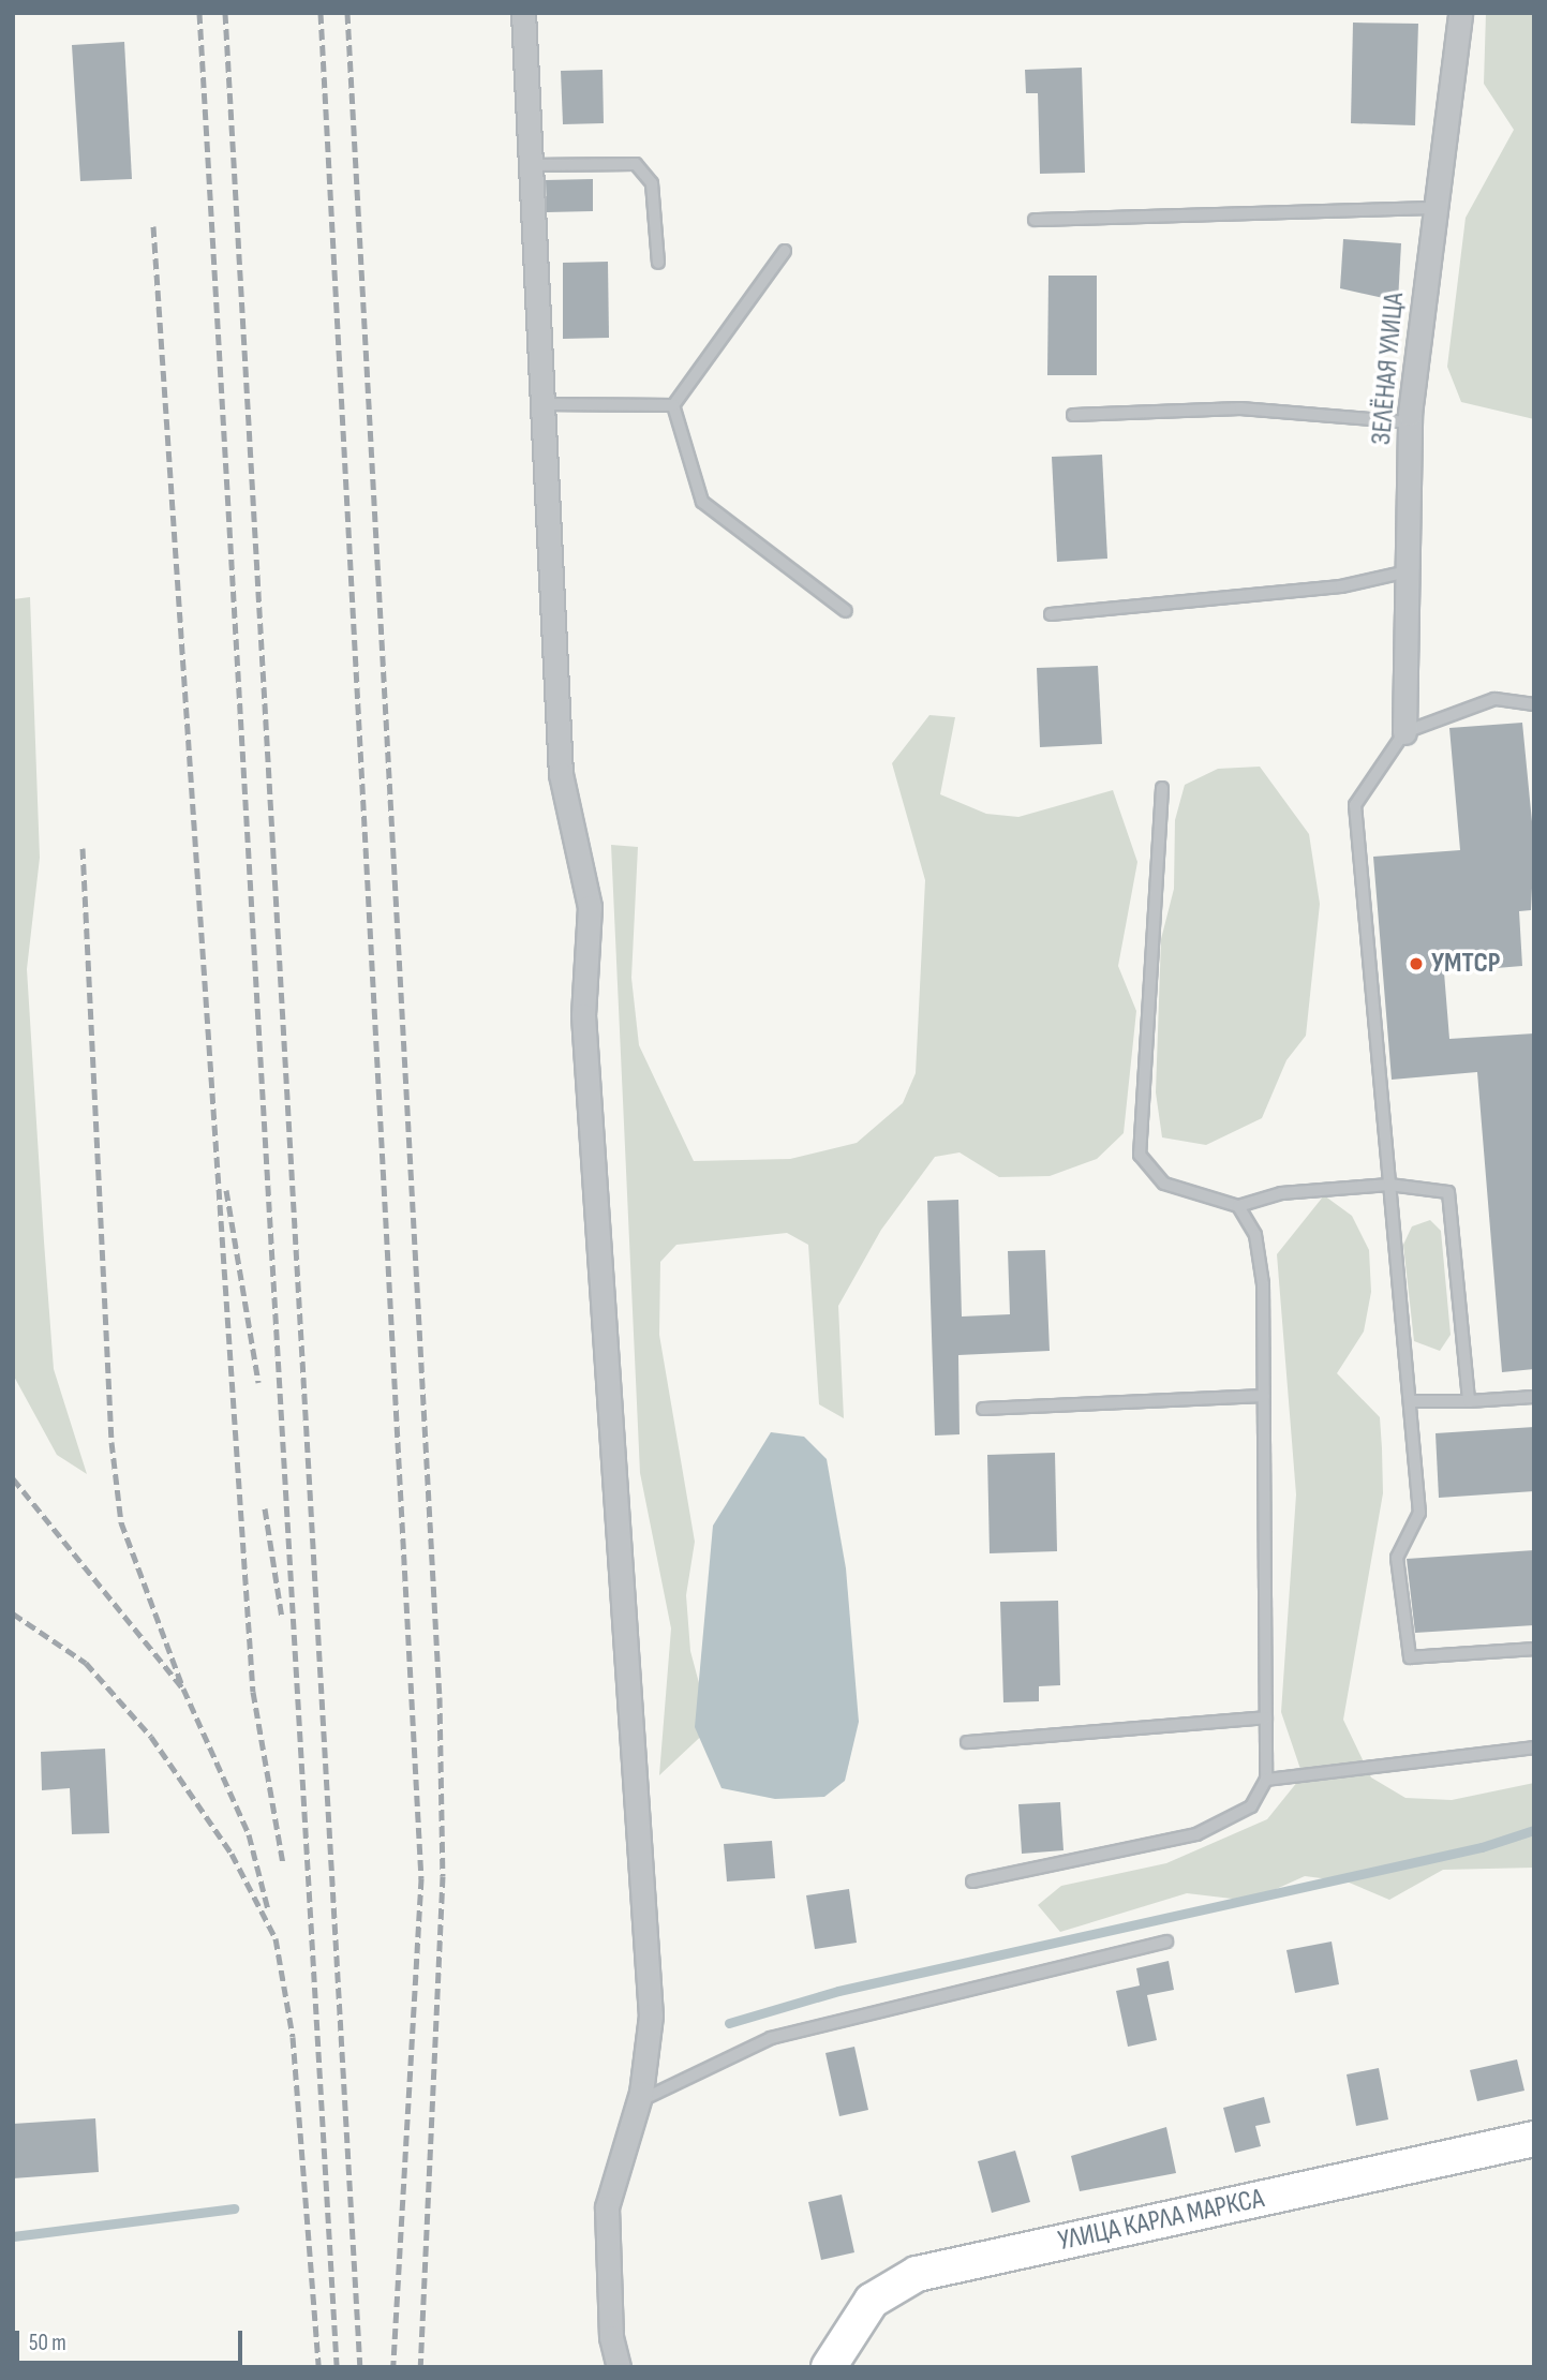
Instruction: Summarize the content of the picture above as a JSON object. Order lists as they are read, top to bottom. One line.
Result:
{"streets":{"street":["ЗЕЛЁНАЯ УЛИЦА","УЛИЦА КАРЛА МАРКСА"]},"places":["УМТСР"],"scale_bar":"50 m"}
